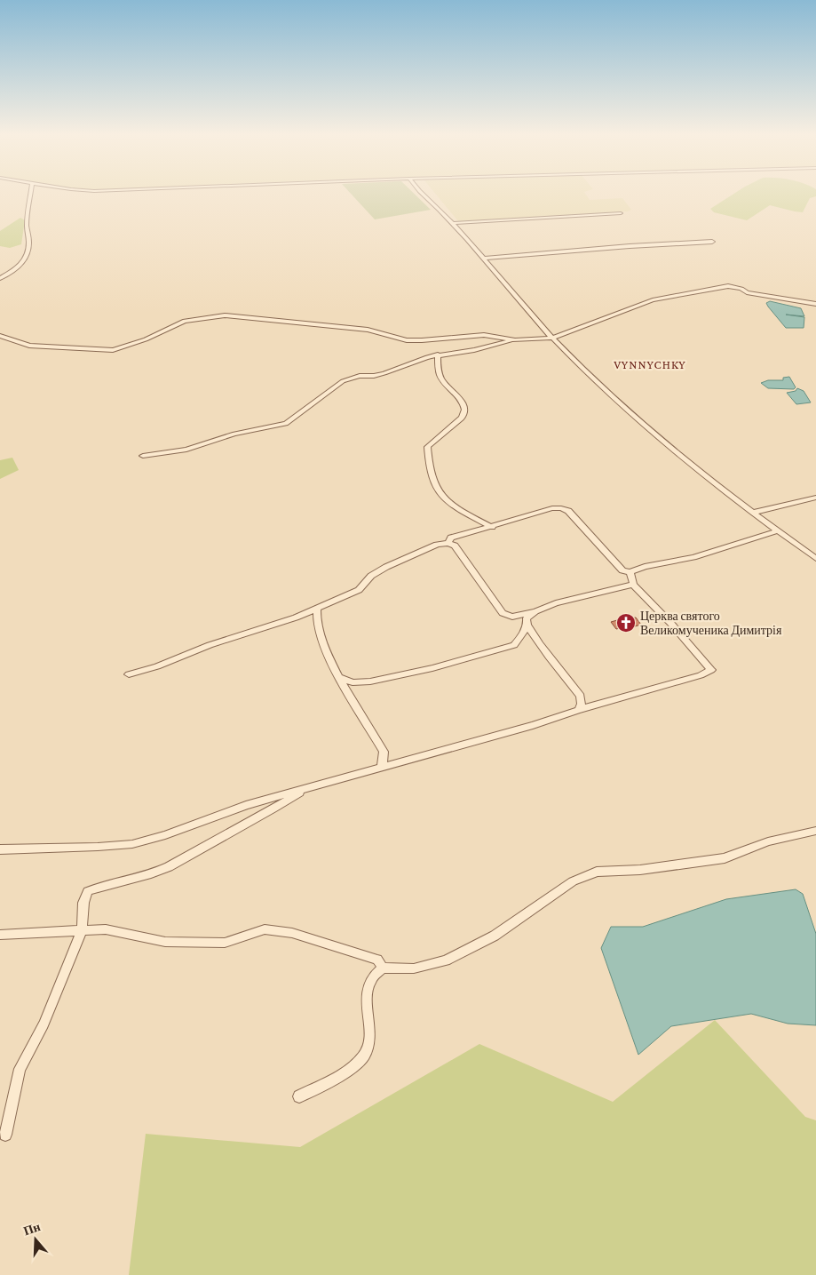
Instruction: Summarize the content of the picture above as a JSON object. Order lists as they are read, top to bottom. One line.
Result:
{"districts":["VYNNYCHKY"],"places":{"church":["Церква святого Великомученика Димитрія"]},"north":"top"}
